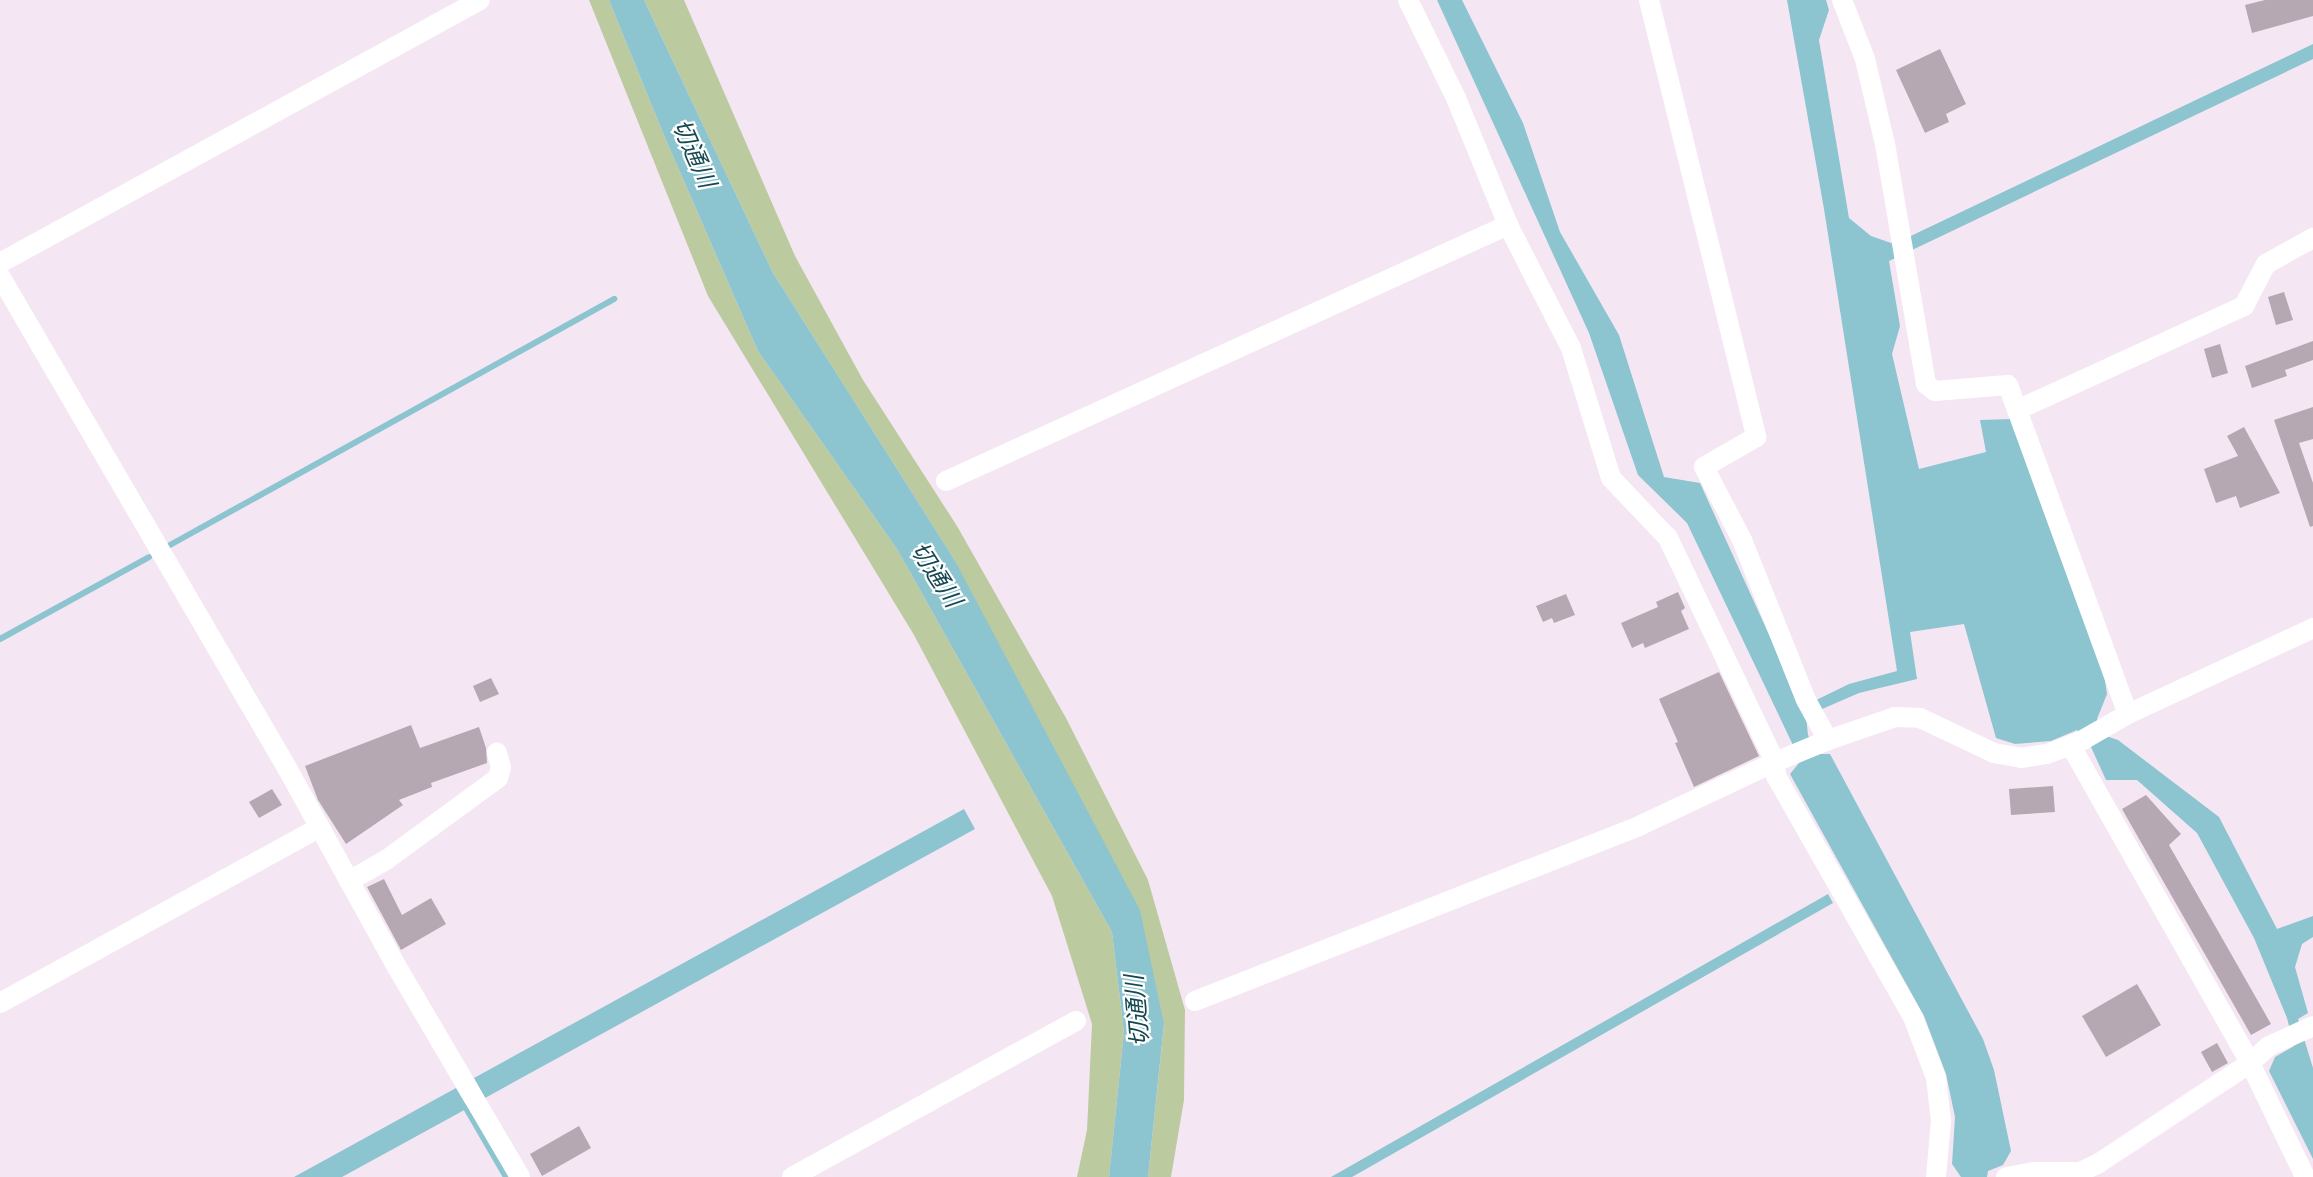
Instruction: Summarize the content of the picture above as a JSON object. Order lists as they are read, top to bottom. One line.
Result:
{"water":["切通川"]}
